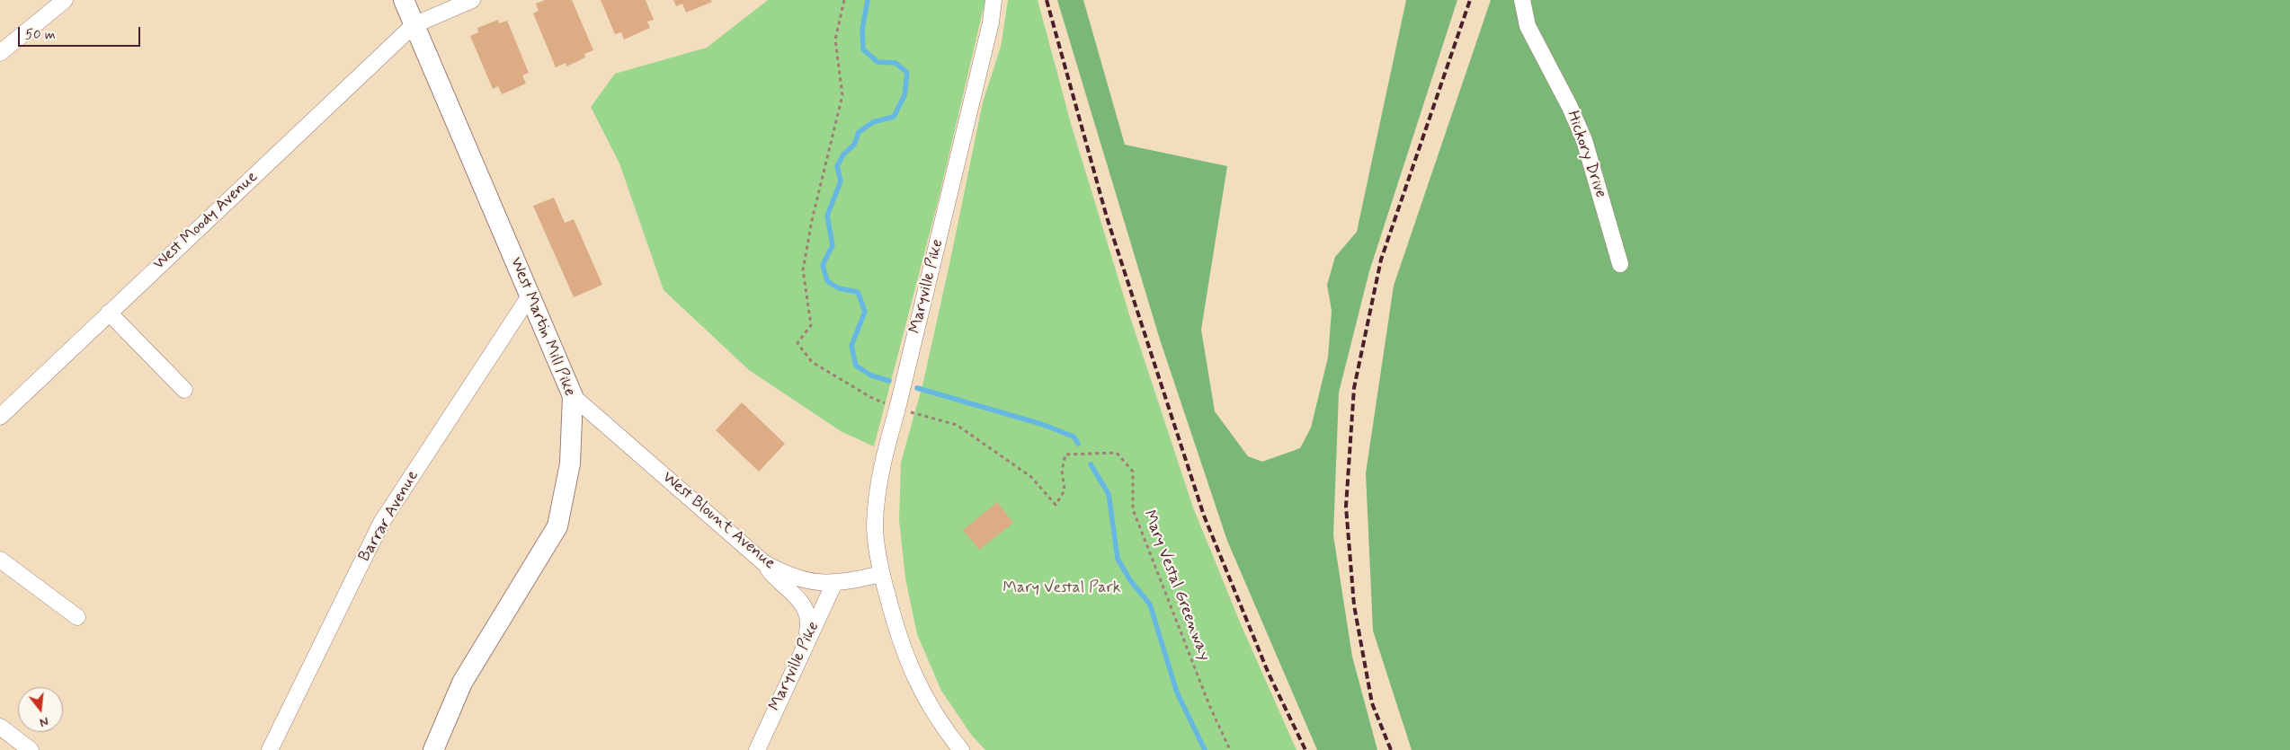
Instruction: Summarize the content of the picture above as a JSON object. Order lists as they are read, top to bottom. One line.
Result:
{"streets":{"main road":["West Martin Mill Pike"],"street":["Hickory Drive","West Moody Avenue","Maryville Pike","Barrar Avenue","West Blount Avenue"],"path":["Mary Vestal Greenway"]},"crossings":[["West Moody Avenue","West Martin Mill Pike"],["Maryville Pike","West Blount Avenue"],["Maryville Pike","Mary Vestal Greenway"],["West Martin Mill Pike","Barrar Avenue"],["West Martin Mill Pike","West Blount Avenue"]],"parks":["Mary Vestal Park"],"scale_bar":"50 m","north":"bottom"}
